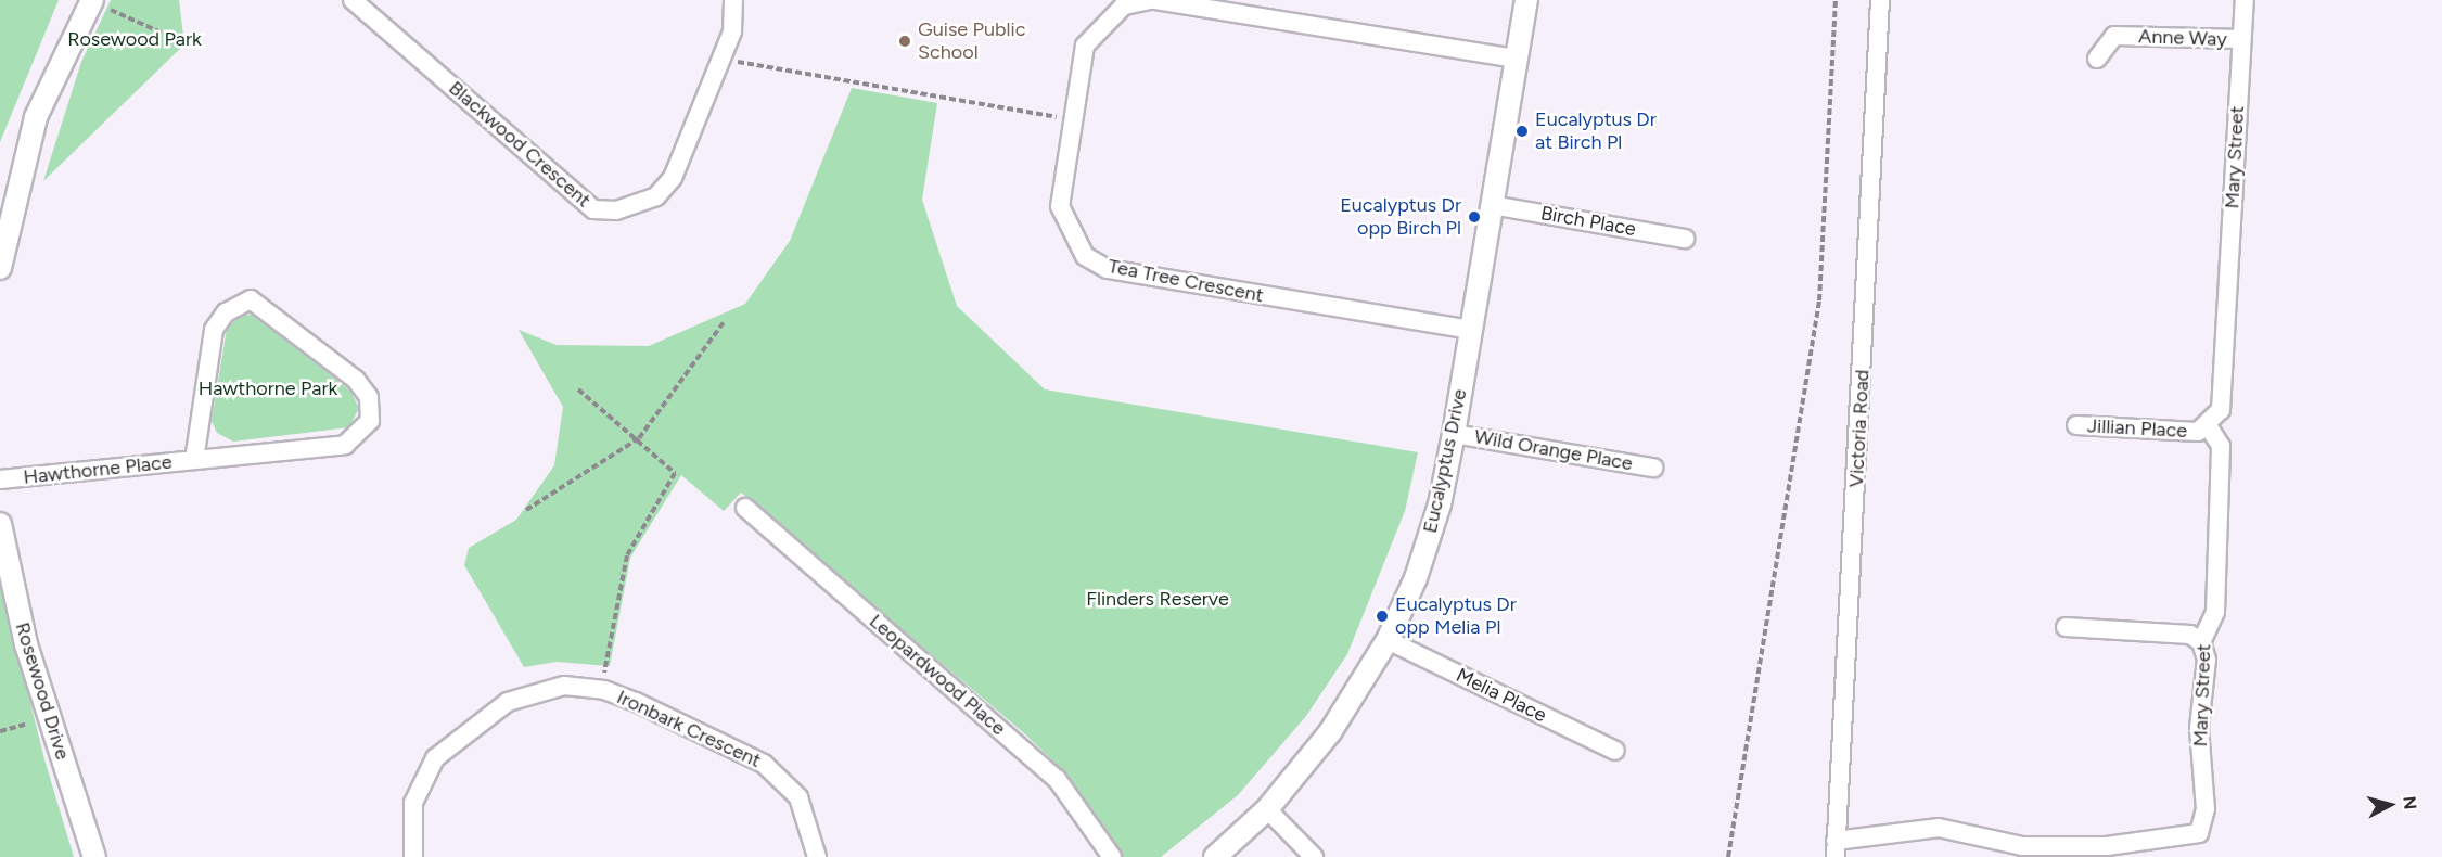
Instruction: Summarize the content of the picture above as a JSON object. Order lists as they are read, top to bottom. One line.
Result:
{"streets":{"street":["Anne Way","Blackwood Crescent","Mary Street","Birch Place","Tea Tree Crescent","Victoria Road","Jillian Place","Wild Orange Place","Eucalyptus Drive","Hawthorne Place","Leopardwood Place","Rosewood Drive","Melia Place","Ironbark Crescent"]},"crossings":[["Anne Way","Mary Street"],["Mary Street","Victoria Road"],["Mary Street","Jillian Place"],["Birch Place","Eucalyptus Drive"],["Tea Tree Crescent","Eucalyptus Drive"],["Wild Orange Place","Eucalyptus Drive"],["Eucalyptus Drive","Melia Place"]],"parks":["Rosewood Park","Hawthorne Park","Flinders Reserve"],"places":["Guise Public School","Eucalyptus Dr at Birch Pl","Eucalyptus Dr opp Birch Pl","Eucalyptus Dr opp Melia Pl"],"north":"right"}
